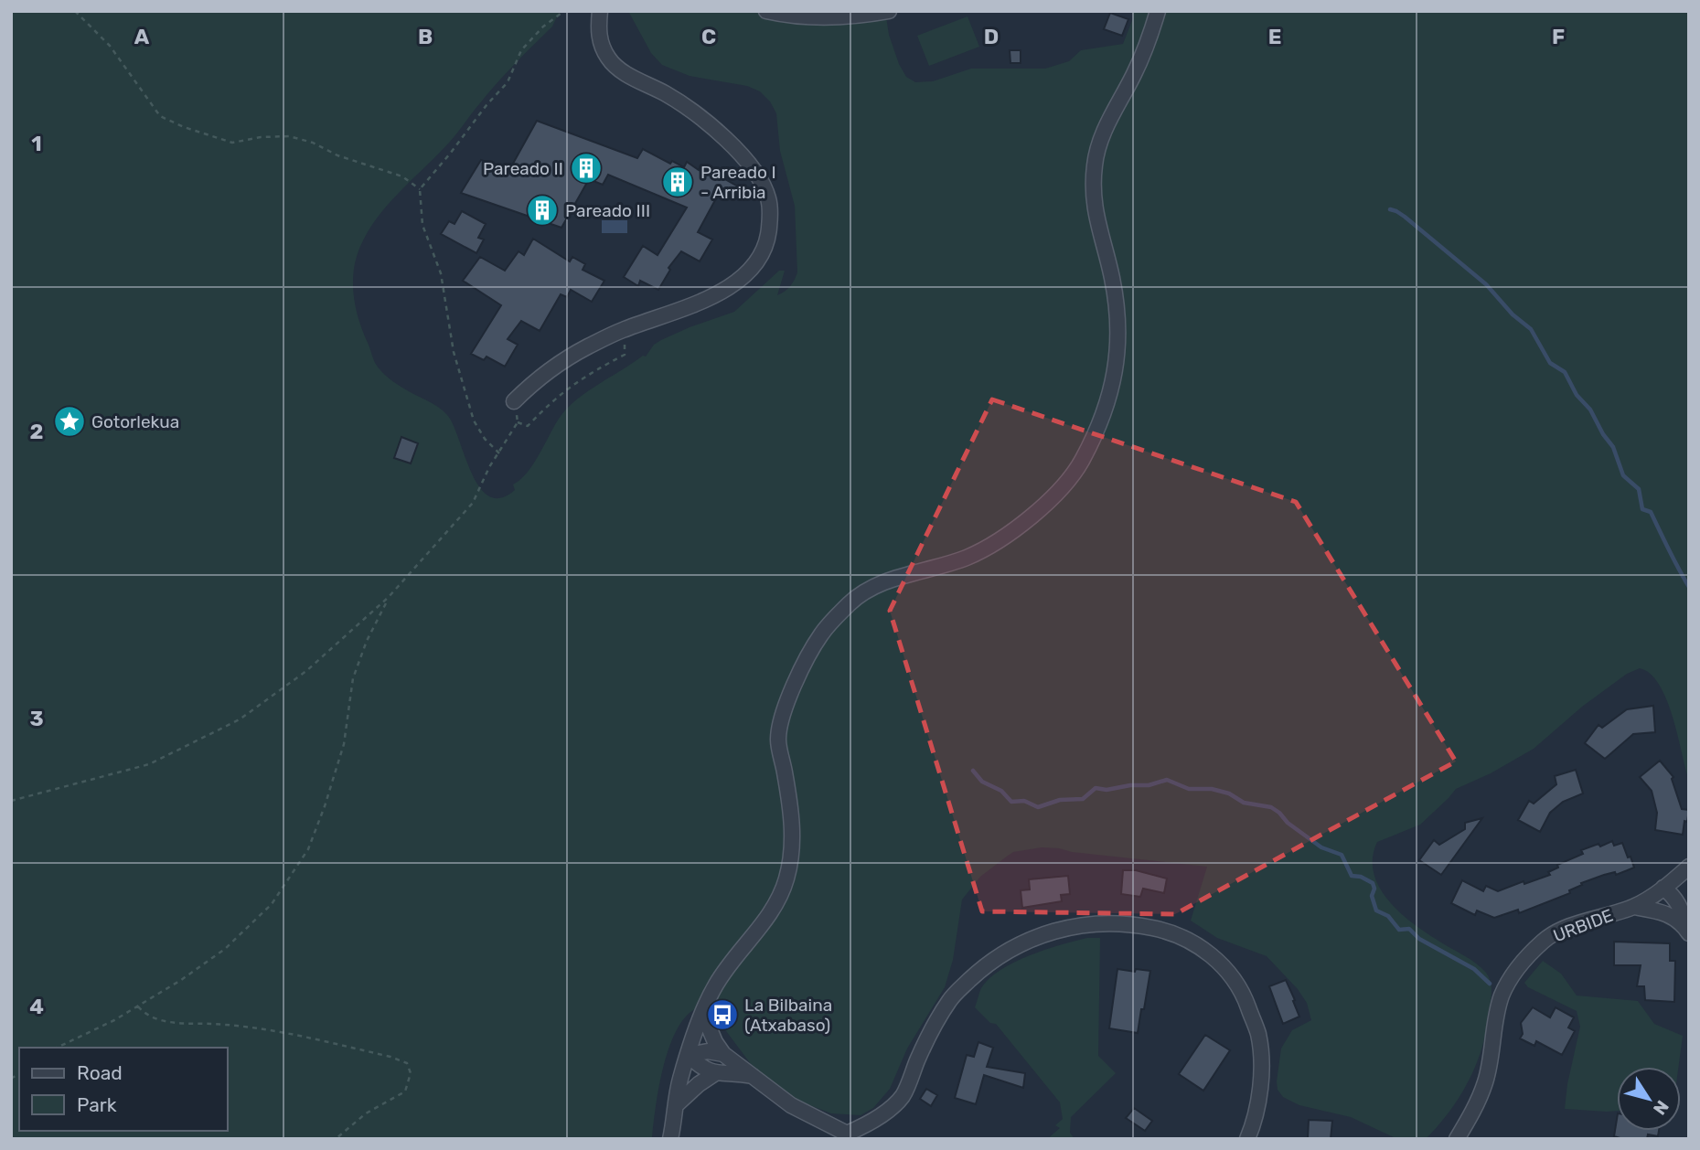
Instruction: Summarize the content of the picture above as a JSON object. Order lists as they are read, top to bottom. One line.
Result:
{"streets":{"street":["URBIDE"]},"places":{"building":["Pareado II","Pareado I - Arribia","Pareado III"],"place":["Gotorlekua"],"bus stop":["La Bilbaina (Atxabaso)"]},"legend":["Road","Park"],"north":"bottom right","grid":{"columns":["A","B","C","D","E","F"],"rows":["1","2","3","4"]}}
